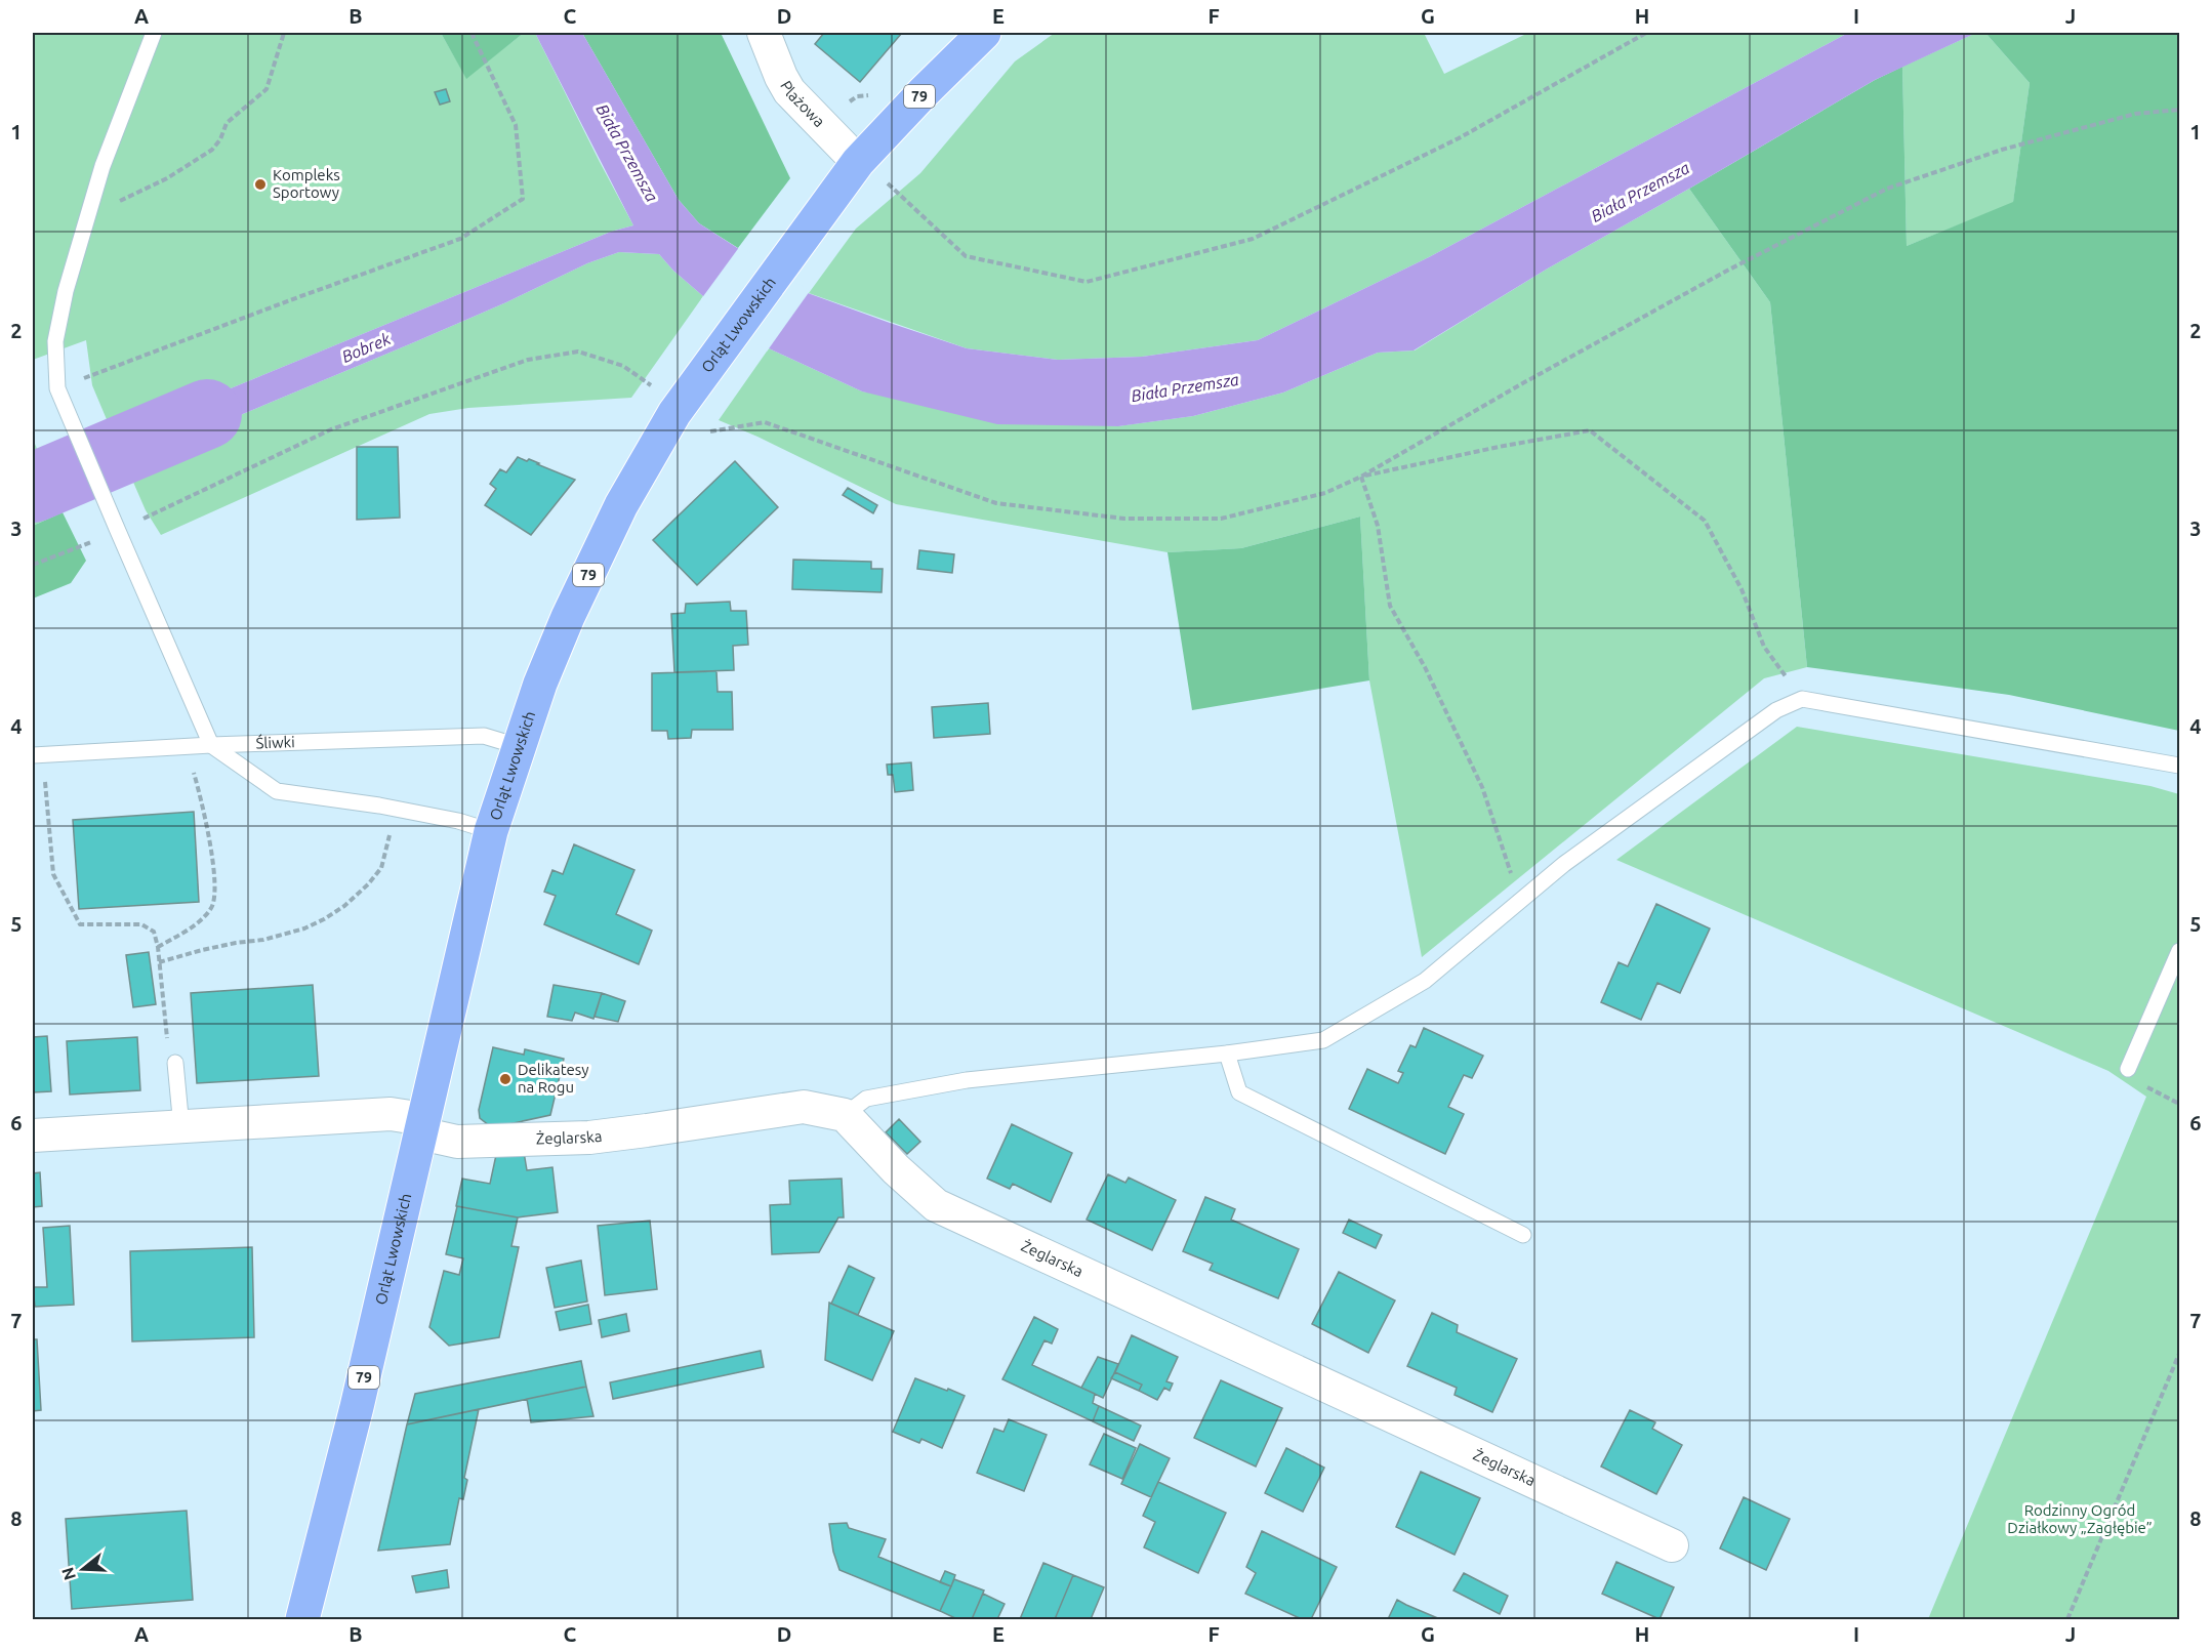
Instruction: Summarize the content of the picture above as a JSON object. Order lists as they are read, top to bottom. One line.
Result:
{"streets":{"main road":["79","Orląt Lwowskich"],"street":["Plażowa","Żeglarska"],"lane":["Śliwki"]},"crossings":[["Plażowa","Orląt Lwowskich"],["Orląt Lwowskich","Śliwki"],["Orląt Lwowskich","Żeglarska"]],"water":["Biała Przemsza","Bobrek"],"parks":["Rodzinny Ogród Działkowy „Zagłębie”"],"places":["Kompleks Sportowy","Delikatesy na Rogu"],"north":"left","grid":{"columns":["A","B","C","D","E","F","G","H","I","J"],"rows":["1","2","3","4","5","6","7","8"]}}
